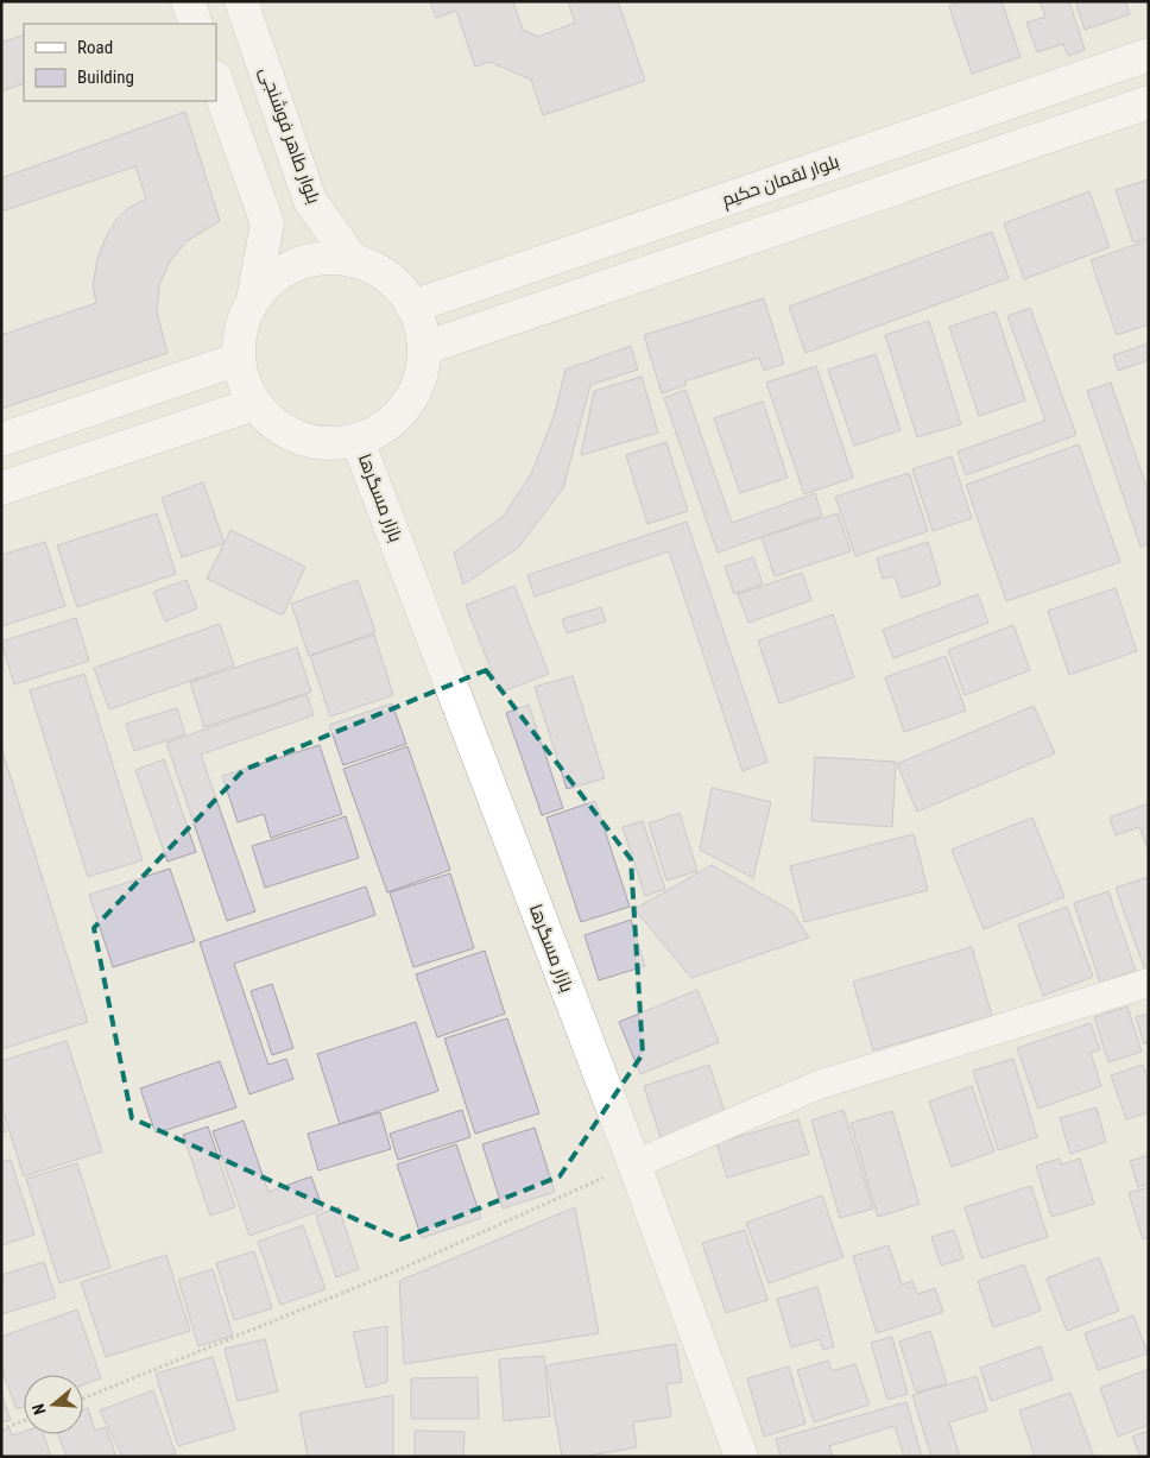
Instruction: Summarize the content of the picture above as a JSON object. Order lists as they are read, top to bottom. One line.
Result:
{"streets":{"street":["بلوار طاهر فوشنجی","بلوار لقمان حکیم","بازار مسگرها"]},"crossings":[["بلوار طاهر فوشنجی","بلوار لقمان حکیم"],["بلوار طاهر فوشنجی","بازار مسگرها"],["بلوار لقمان حکیم","بازار مسگرها"]],"legend":["Road","Building"],"north":"left"}
